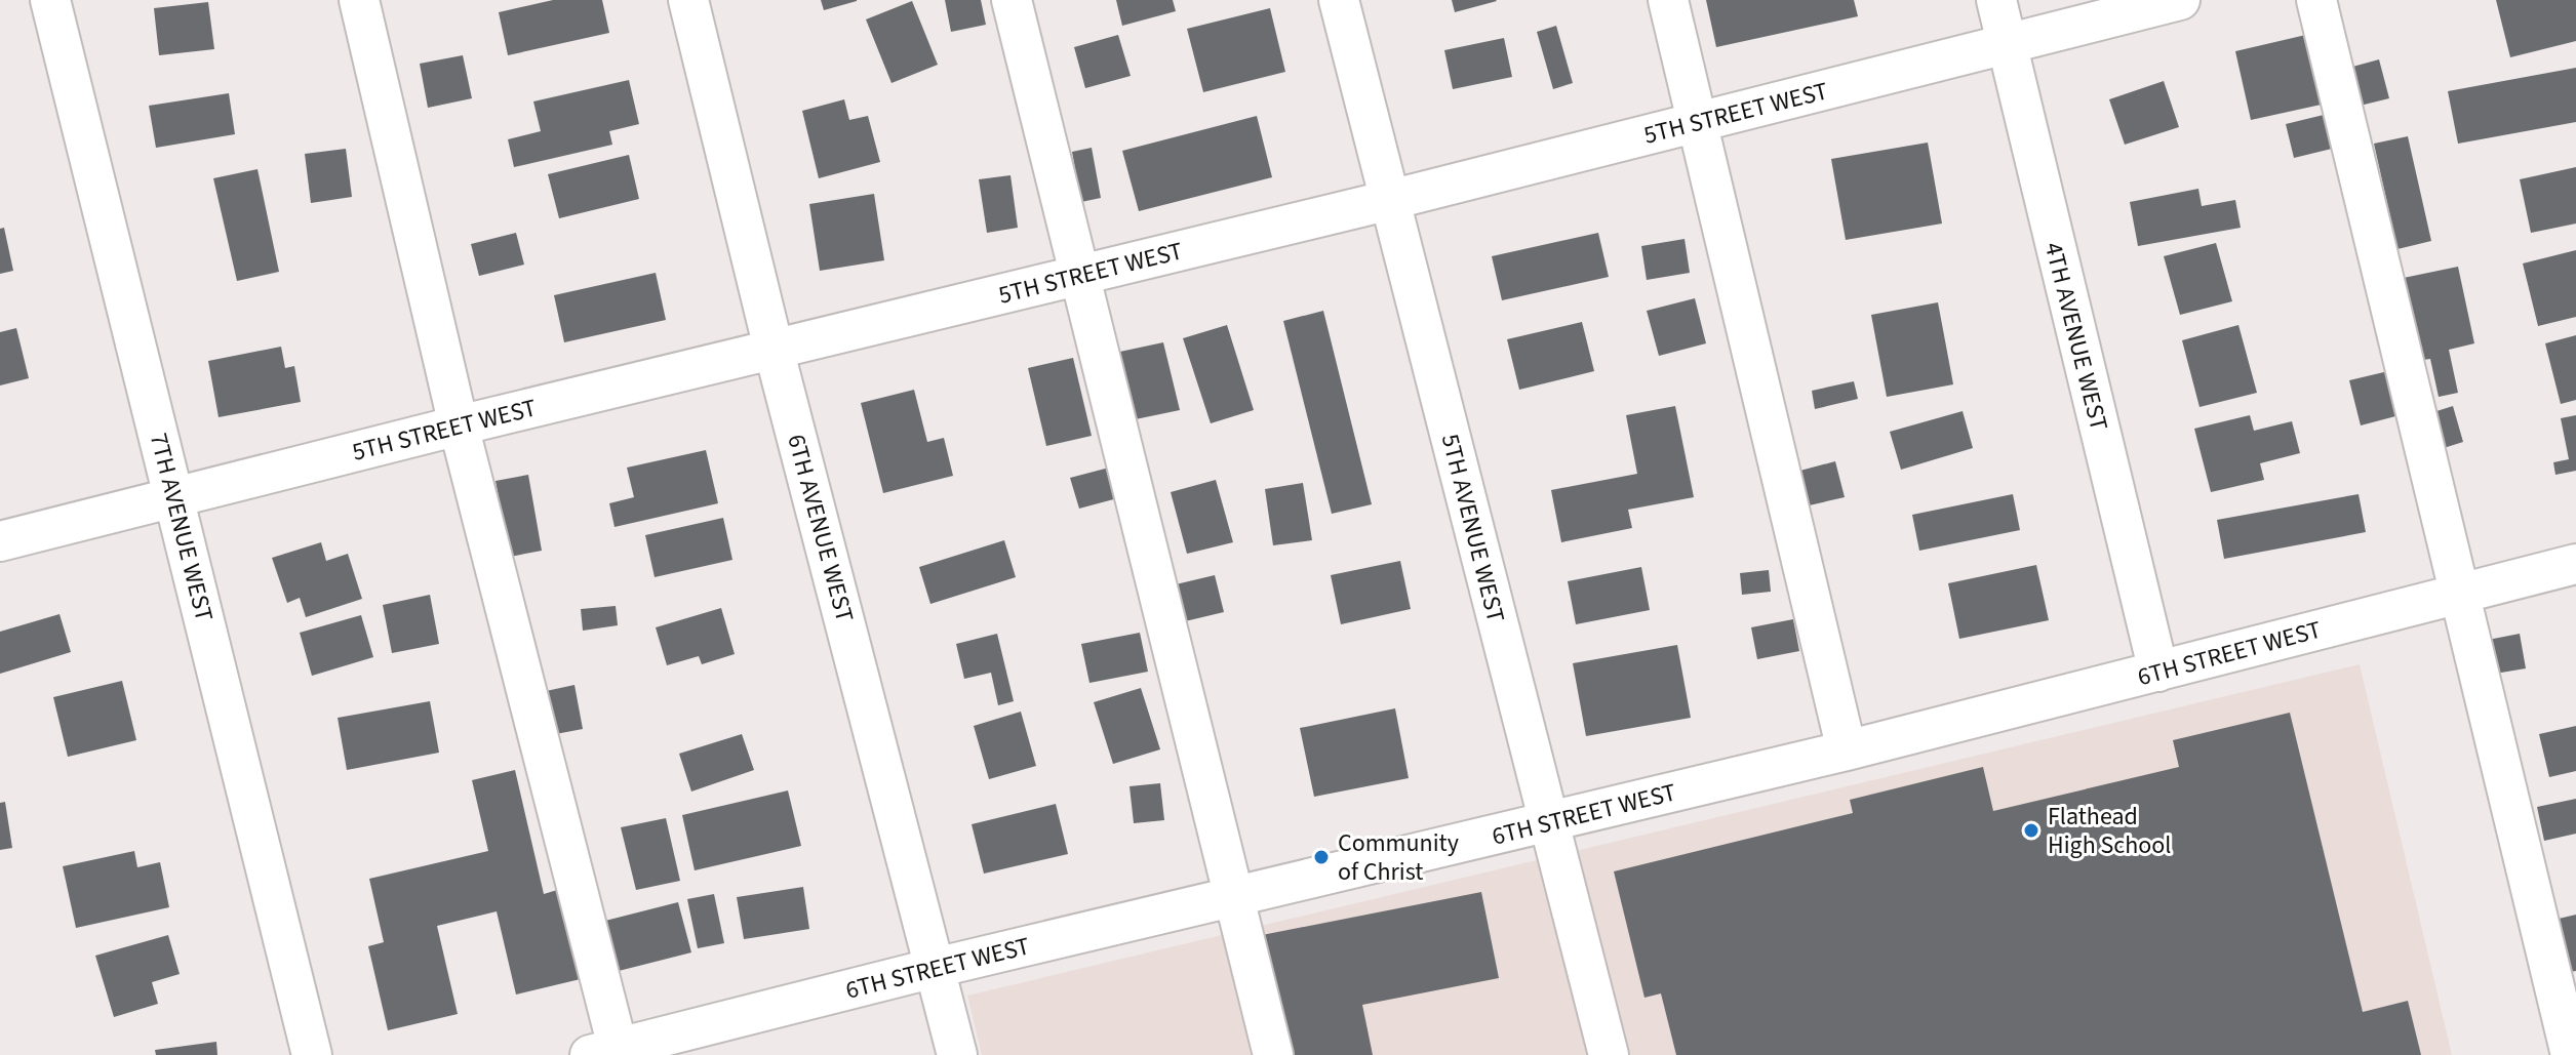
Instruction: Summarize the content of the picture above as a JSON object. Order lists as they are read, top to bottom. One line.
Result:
{"streets":{"street":["5TH STREET WEST","4TH AVENUE WEST","7TH AVENUE WEST","6TH AVENUE WEST","5TH AVENUE WEST","6TH STREET WEST"]},"crossings":[["5TH STREET WEST","4TH AVENUE WEST"],["5TH STREET WEST","7TH AVENUE WEST"],["5TH STREET WEST","6TH AVENUE WEST"],["5TH STREET WEST","5TH AVENUE WEST"],["4TH AVENUE WEST","6TH STREET WEST"],["6TH AVENUE WEST","6TH STREET WEST"],["5TH AVENUE WEST","6TH STREET WEST"]],"places":["Flathead High School","Community of Christ"]}
